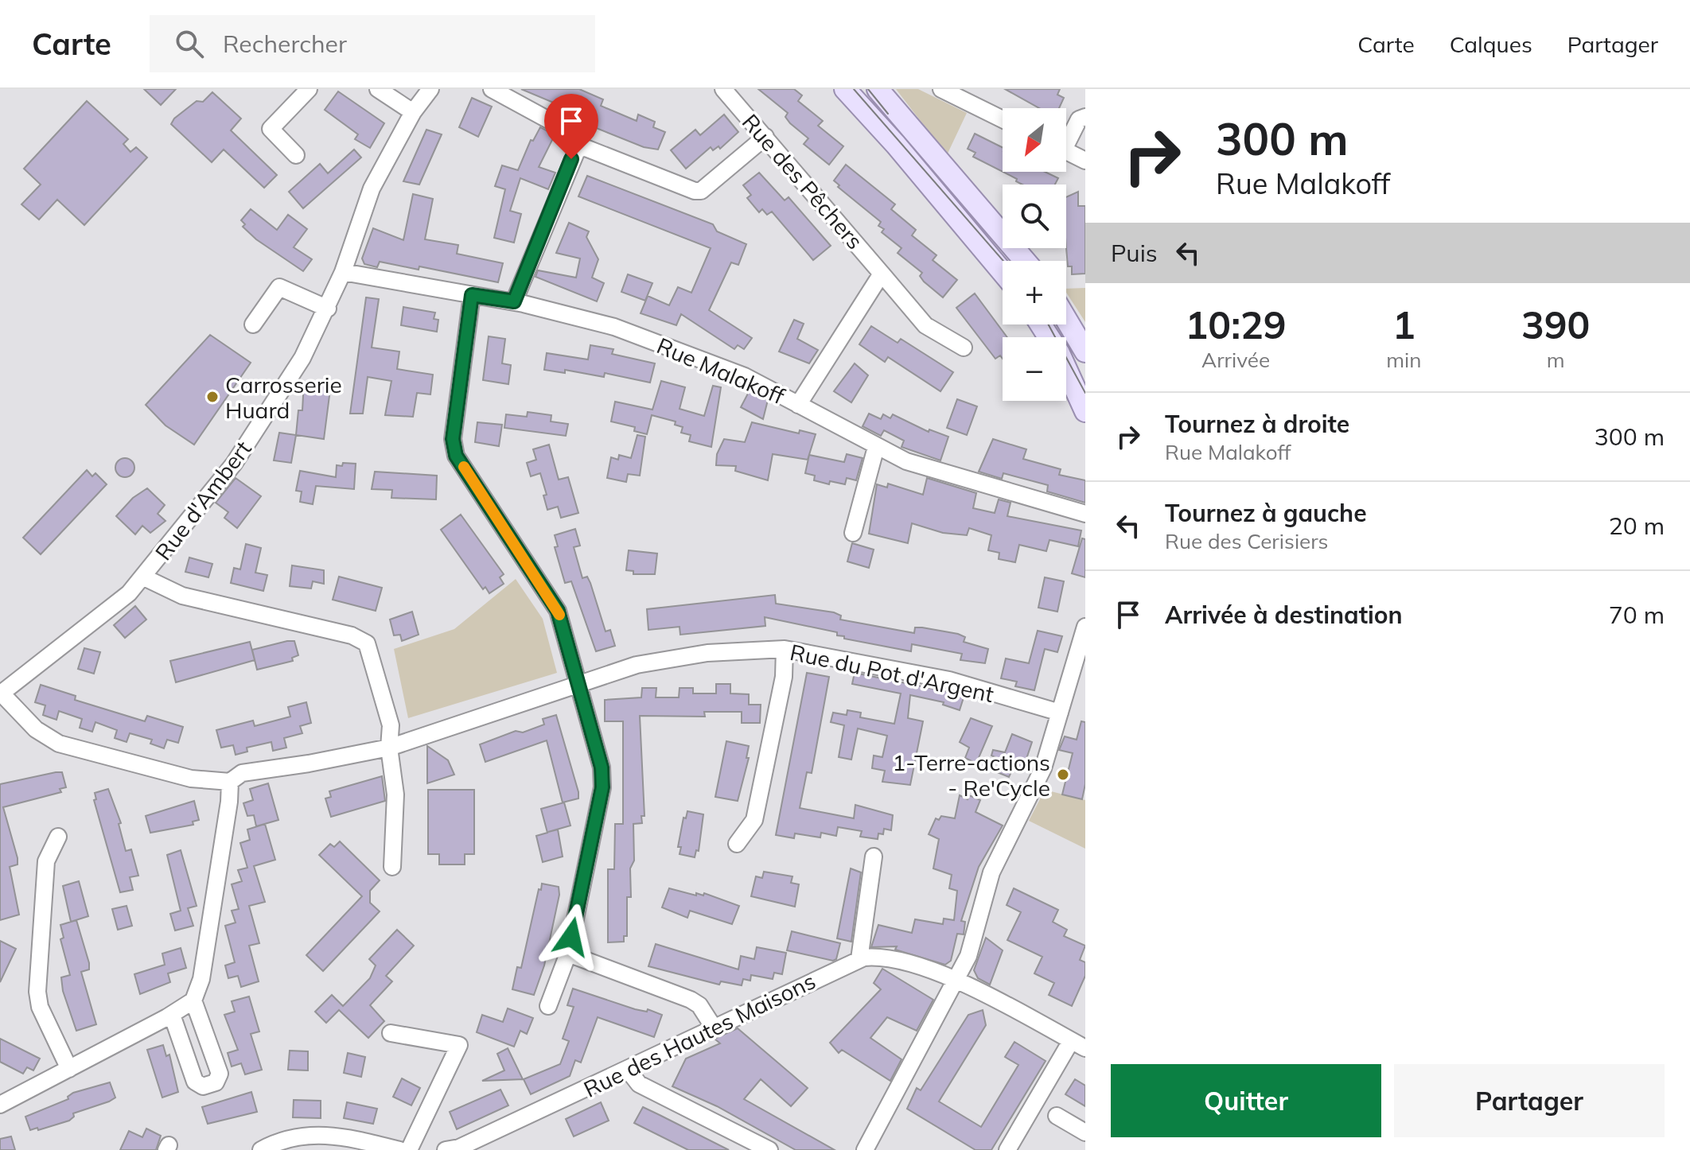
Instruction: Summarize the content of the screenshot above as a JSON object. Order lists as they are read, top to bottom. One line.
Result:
{"streets":{"street":["Rue des Pêchers","Rue Malakoff","Rue d'Ambert","Rue du Pot d'Argent","Rue des Hautes Maisons"]},"crossings":[["Rue Malakoff","Rue d'Ambert"],["Rue d'Ambert","Rue du Pot d'Argent"]],"places":["Carrosserie Huard","1-Terre-actions - Re'Cycle"],"north":"bottom left","page":{"header":"Carte","search":"Rechercher","nav":["Carte","Calques","Partager"],"turn":["300 m","Rue Malakoff"],"map_buttons":["+","−"],"then":"Puis","eta":["10:29","Arrivée","1","min","390","m"],"list":[{"name":"Tournez à droite","note":"Rue Malakoff","value":"300 m"},{"name":"Tournez à gauche","note":"Rue des Cerisiers","value":"20 m"},{"name":"Arrivée à destination","value":"70 m"}],"buttons":["Quitter","Partager"]}}
